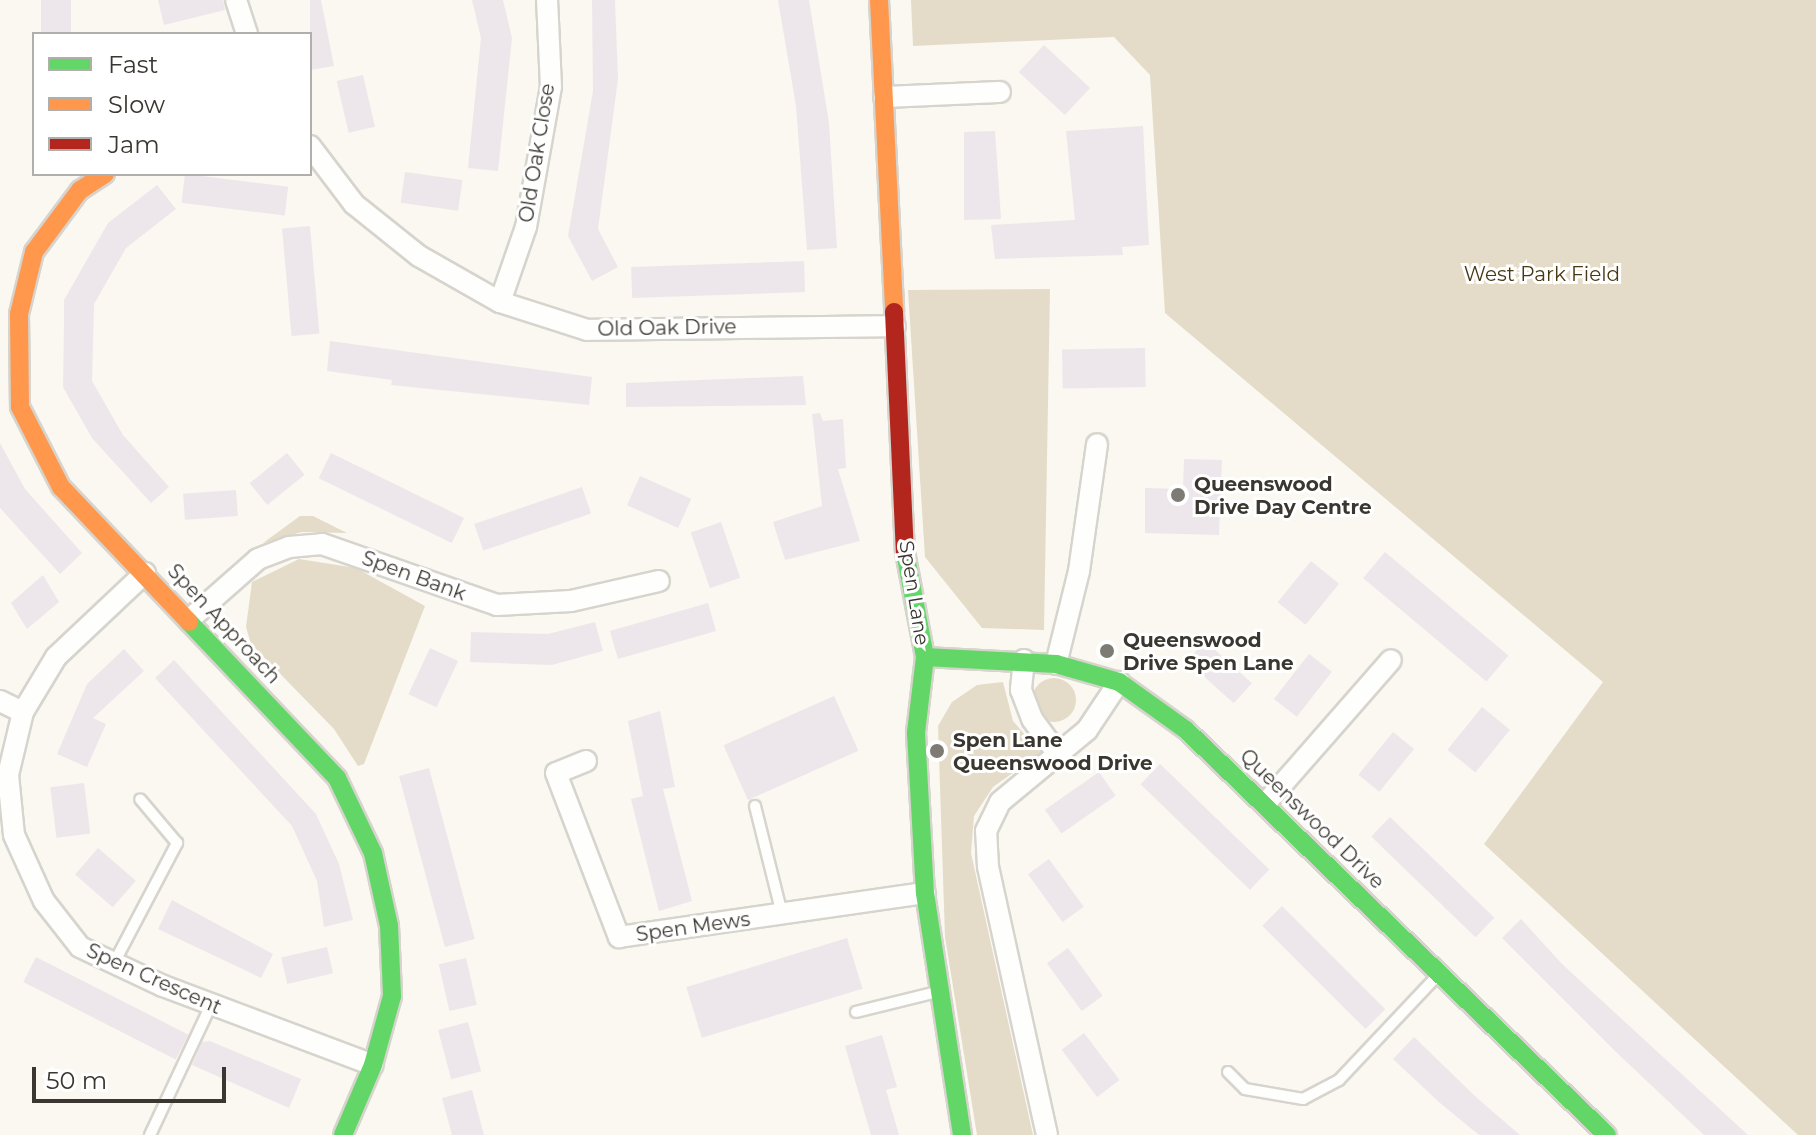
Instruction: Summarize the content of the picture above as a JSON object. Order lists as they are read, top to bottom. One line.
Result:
{"streets":{"street":["Old Oak Close","Old Oak Drive","Spen Bank","Spen Lane","Spen Approach","Queenswood Drive","Spen Mews","Spen Crescent"]},"crossings":[["Old Oak Close","Old Oak Drive"],["Old Oak Drive","Spen Lane"],["Spen Bank","Spen Approach"],["Spen Lane","Queenswood Drive"],["Spen Lane","Spen Mews"],["Spen Approach","Spen Crescent"]],"parks":["West Park Field"],"places":["Queenswood Drive Day Centre","Queenswood Drive Spen Lane","Spen Lane Queenswood Drive"],"legend":["Fast","Slow","Jam"],"scale_bar":"50 m"}
